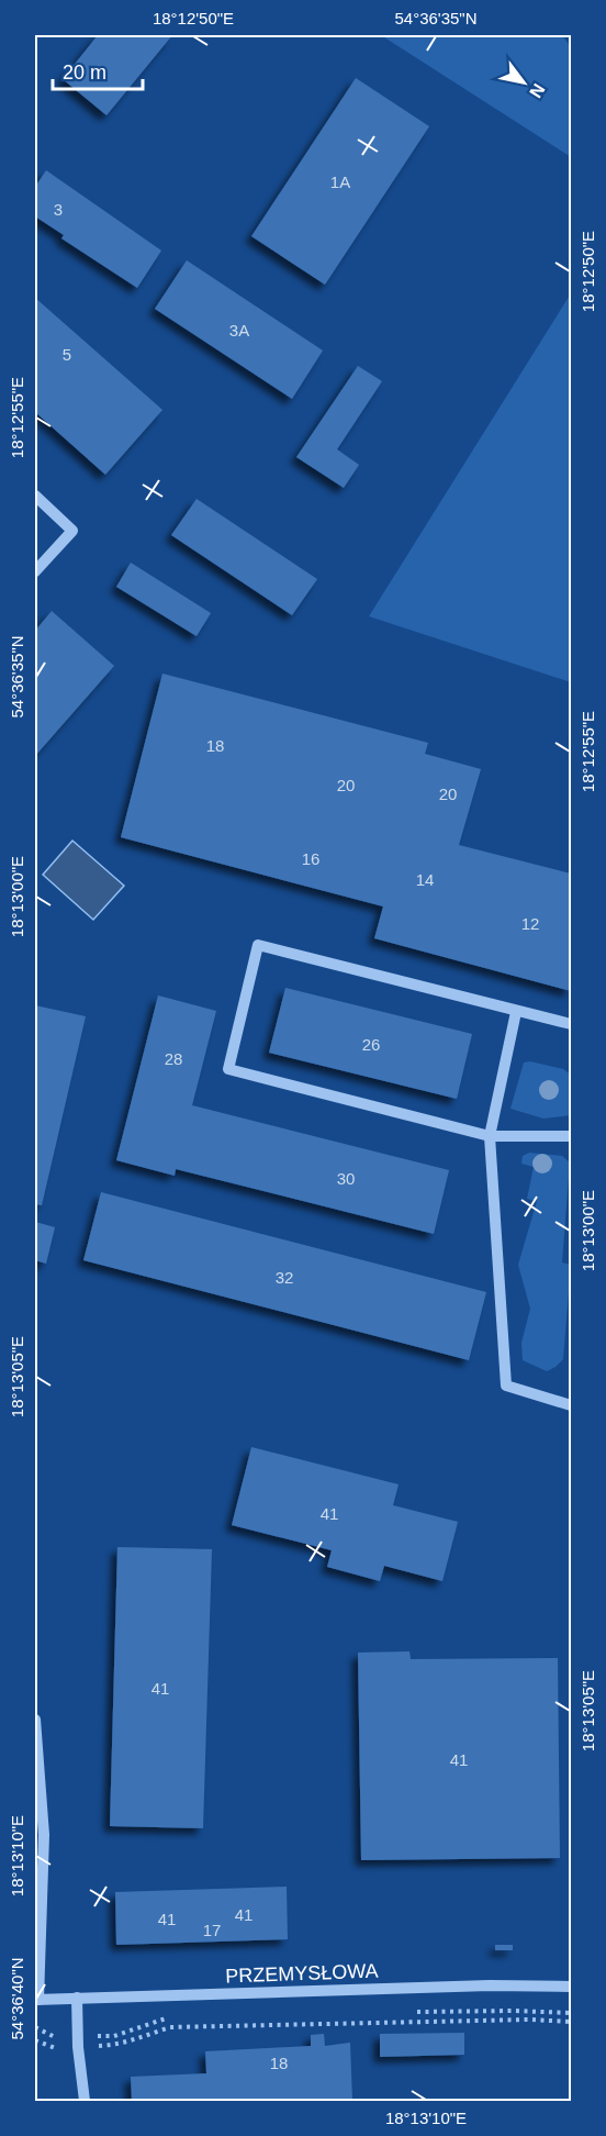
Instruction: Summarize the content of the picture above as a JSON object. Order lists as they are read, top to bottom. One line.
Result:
{"streets":{"street":["PRZEMYSŁOWA"]},"house_numbers":["1A","3","3A","5","18","20","20","16","14","12","26","28","30","32","41","41","41","41","41","17","18"],"scale_bar":"20 m","north":"bottom right","coordinates":["18°12'50\"E","54°36'35\"N","18°12'55\"E","18°13'00\"E","18°13'05\"E","18°13'10\"E","54°36'40\"N"]}
